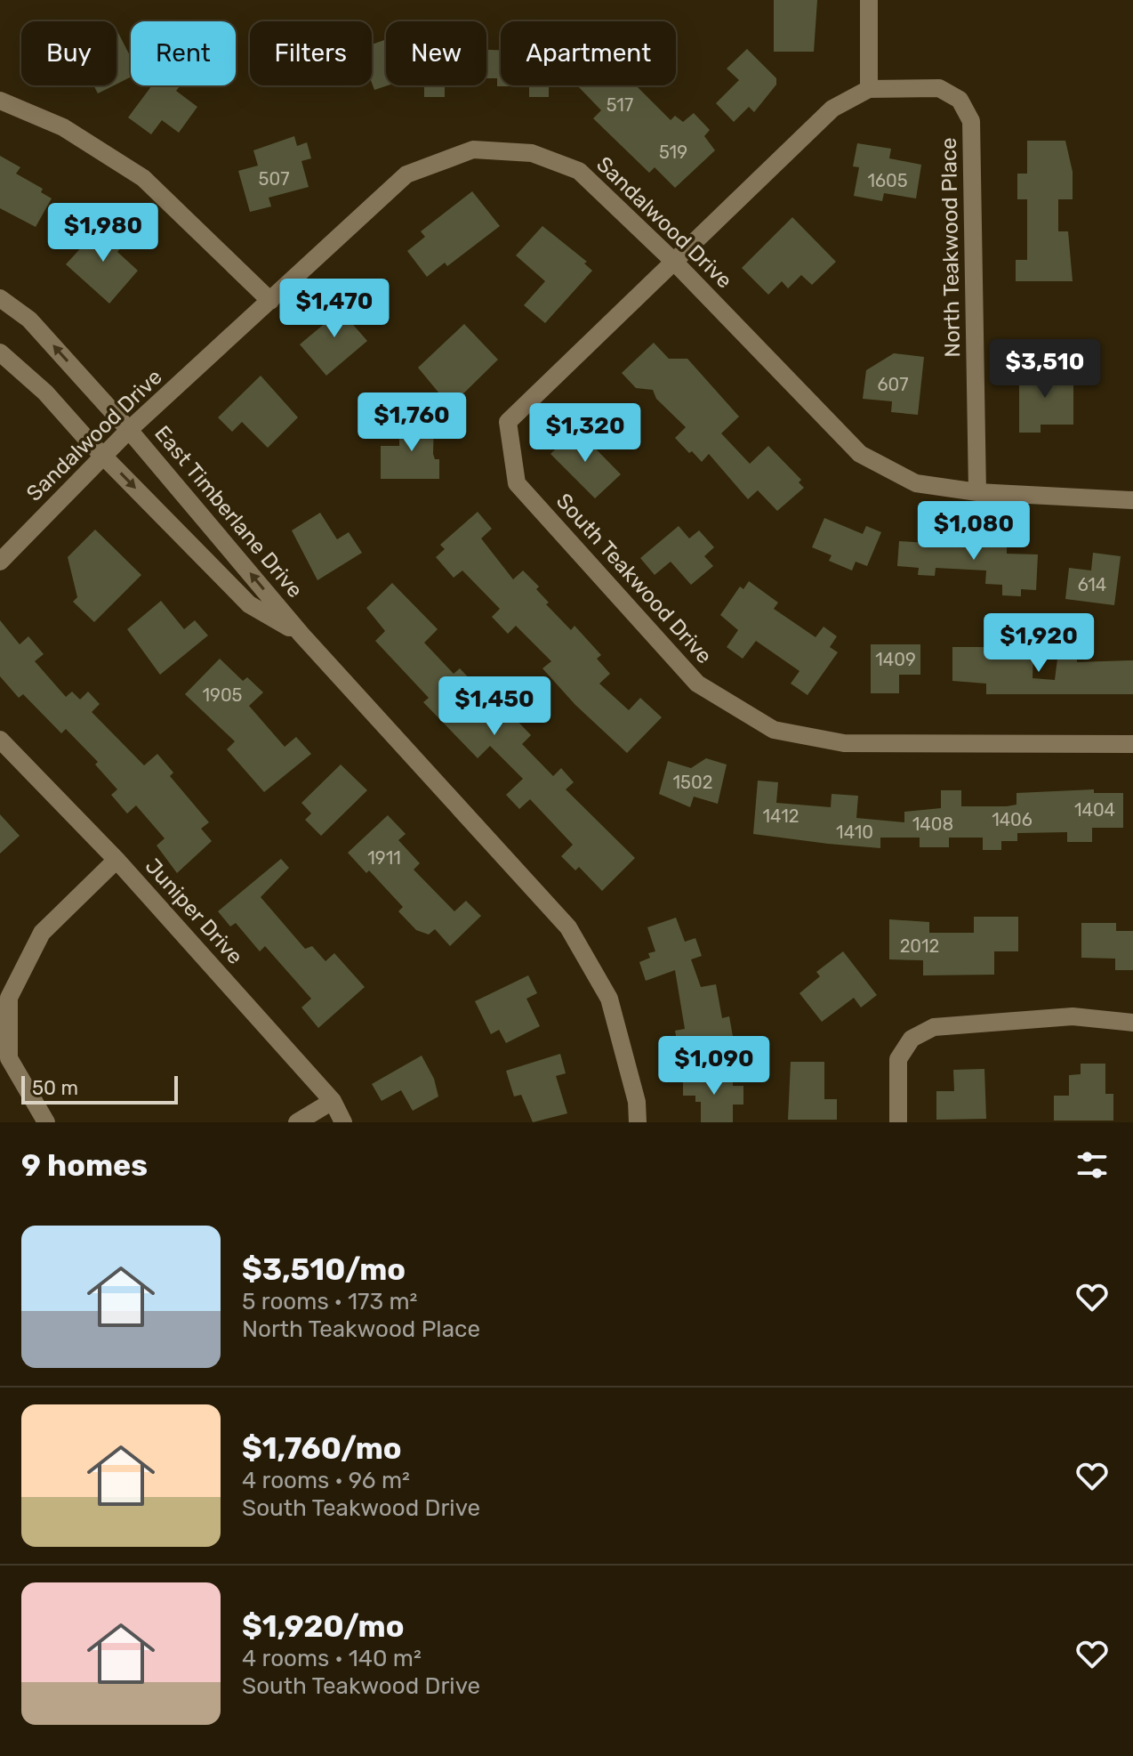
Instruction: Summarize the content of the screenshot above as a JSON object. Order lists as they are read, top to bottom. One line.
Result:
{"streets":{"street":["Sandalwood Drive","North Teakwood Place","East Timberlane Drive","South Teakwood Drive","Juniper Drive"]},"crossings":[["Sandalwood Drive","North Teakwood Place"],["Sandalwood Drive","East Timberlane Drive"],["Sandalwood Drive","South Teakwood Drive"]],"house_numbers":["517","519","507","1605","607","614","1409","1905","1502","1404","1412","1406","1408","1410","1911","2012"],"scale_bar":"50 m","page":{"chip":["Buy","Rent","Filters","New","Apartment"],"price":["$1,980","$1,470","$3,510","$1,760","$1,320","$1,080","$1,920","$1,450","$1,090"],"scale":"50 m","heading":"9 homes","list":[{"name":"$3,510/mo","note":"5 rooms · 173 m² · North Teakwood Place"},{"name":"$1,760/mo","note":"4 rooms · 96 m² · South Teakwood Drive"},{"name":"$1,920/mo","note":"4 rooms · 140 m² · South Teakwood Drive"}]}}
